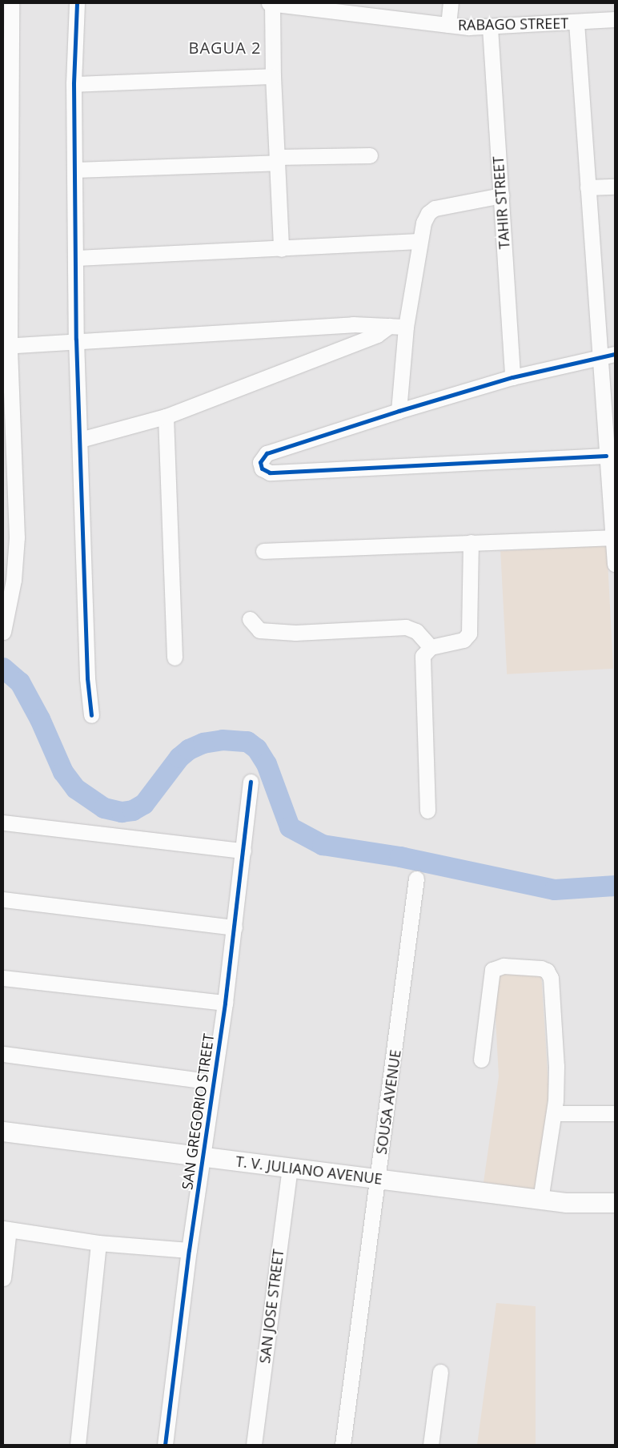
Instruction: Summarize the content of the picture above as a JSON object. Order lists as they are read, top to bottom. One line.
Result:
{"streets":{"main road":["T. V. JULIANO AVENUE"],"street":["RABAGO STREET","TAHIR STREET","SOUSA AVENUE","SAN GREGORIO STREET","SAN JOSE STREET"]},"crossings":[["RABAGO STREET","TAHIR STREET"],["SOUSA AVENUE","T. V. JULIANO AVENUE"],["SAN GREGORIO STREET","T. V. JULIANO AVENUE"],["T. V. JULIANO AVENUE","SAN JOSE STREET"]],"districts":["BAGUA 2"]}
